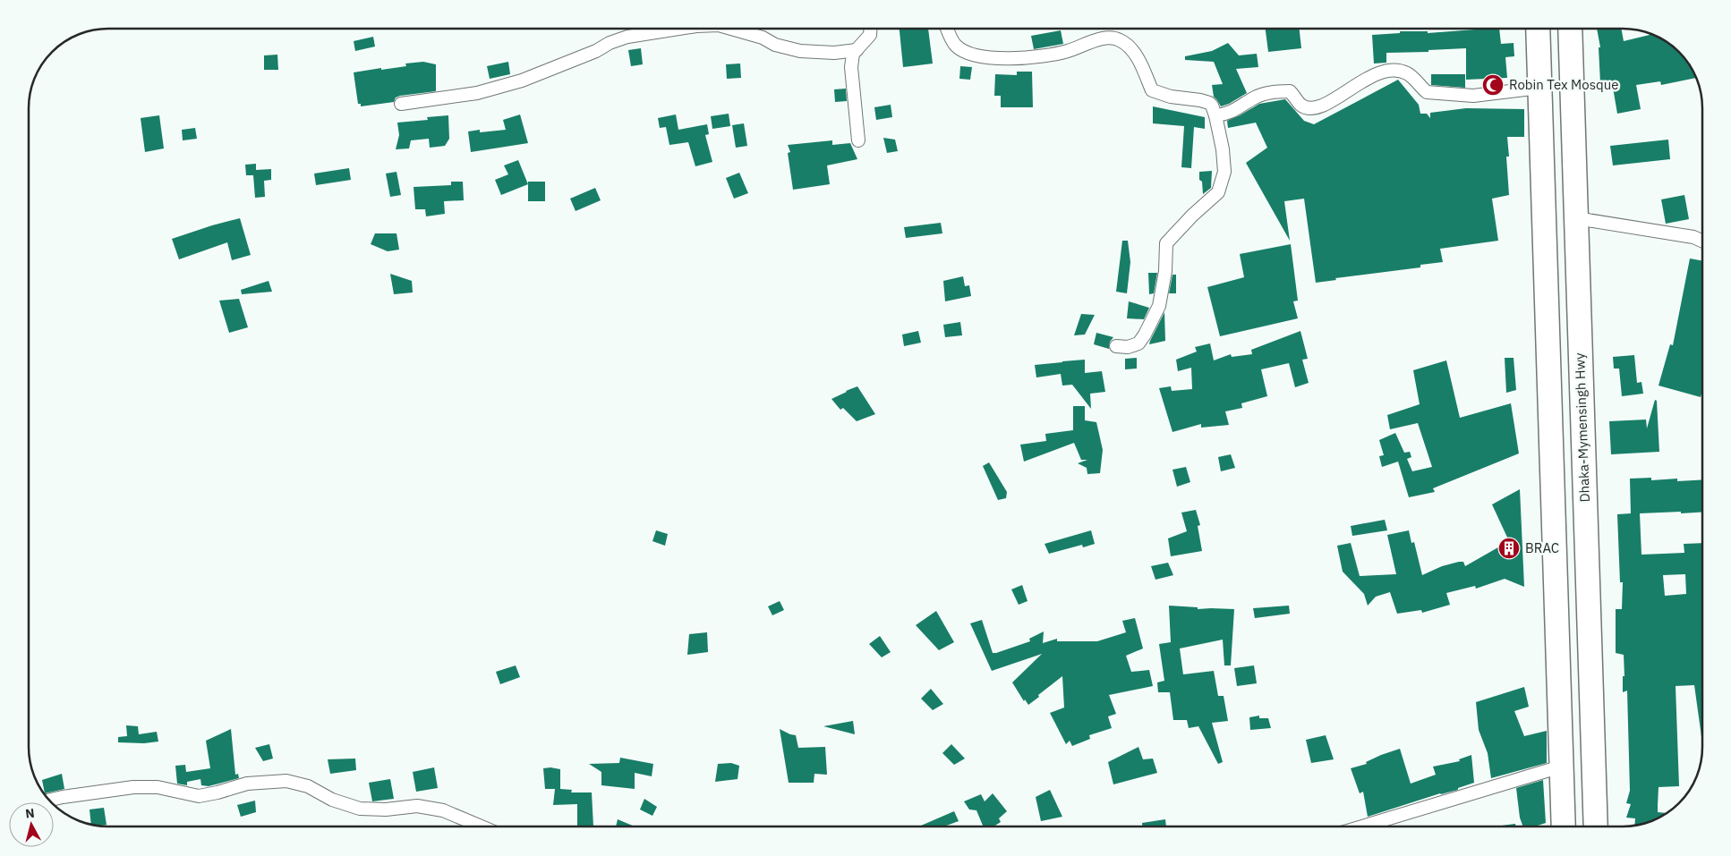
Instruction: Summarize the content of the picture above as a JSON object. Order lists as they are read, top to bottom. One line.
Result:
{"streets":{"highway":["Dhaka-Mymensingh Hwy"]},"places":{"mosque":["Robin Tex Mosque"],"building":["BRAC"]},"north":"top"}
